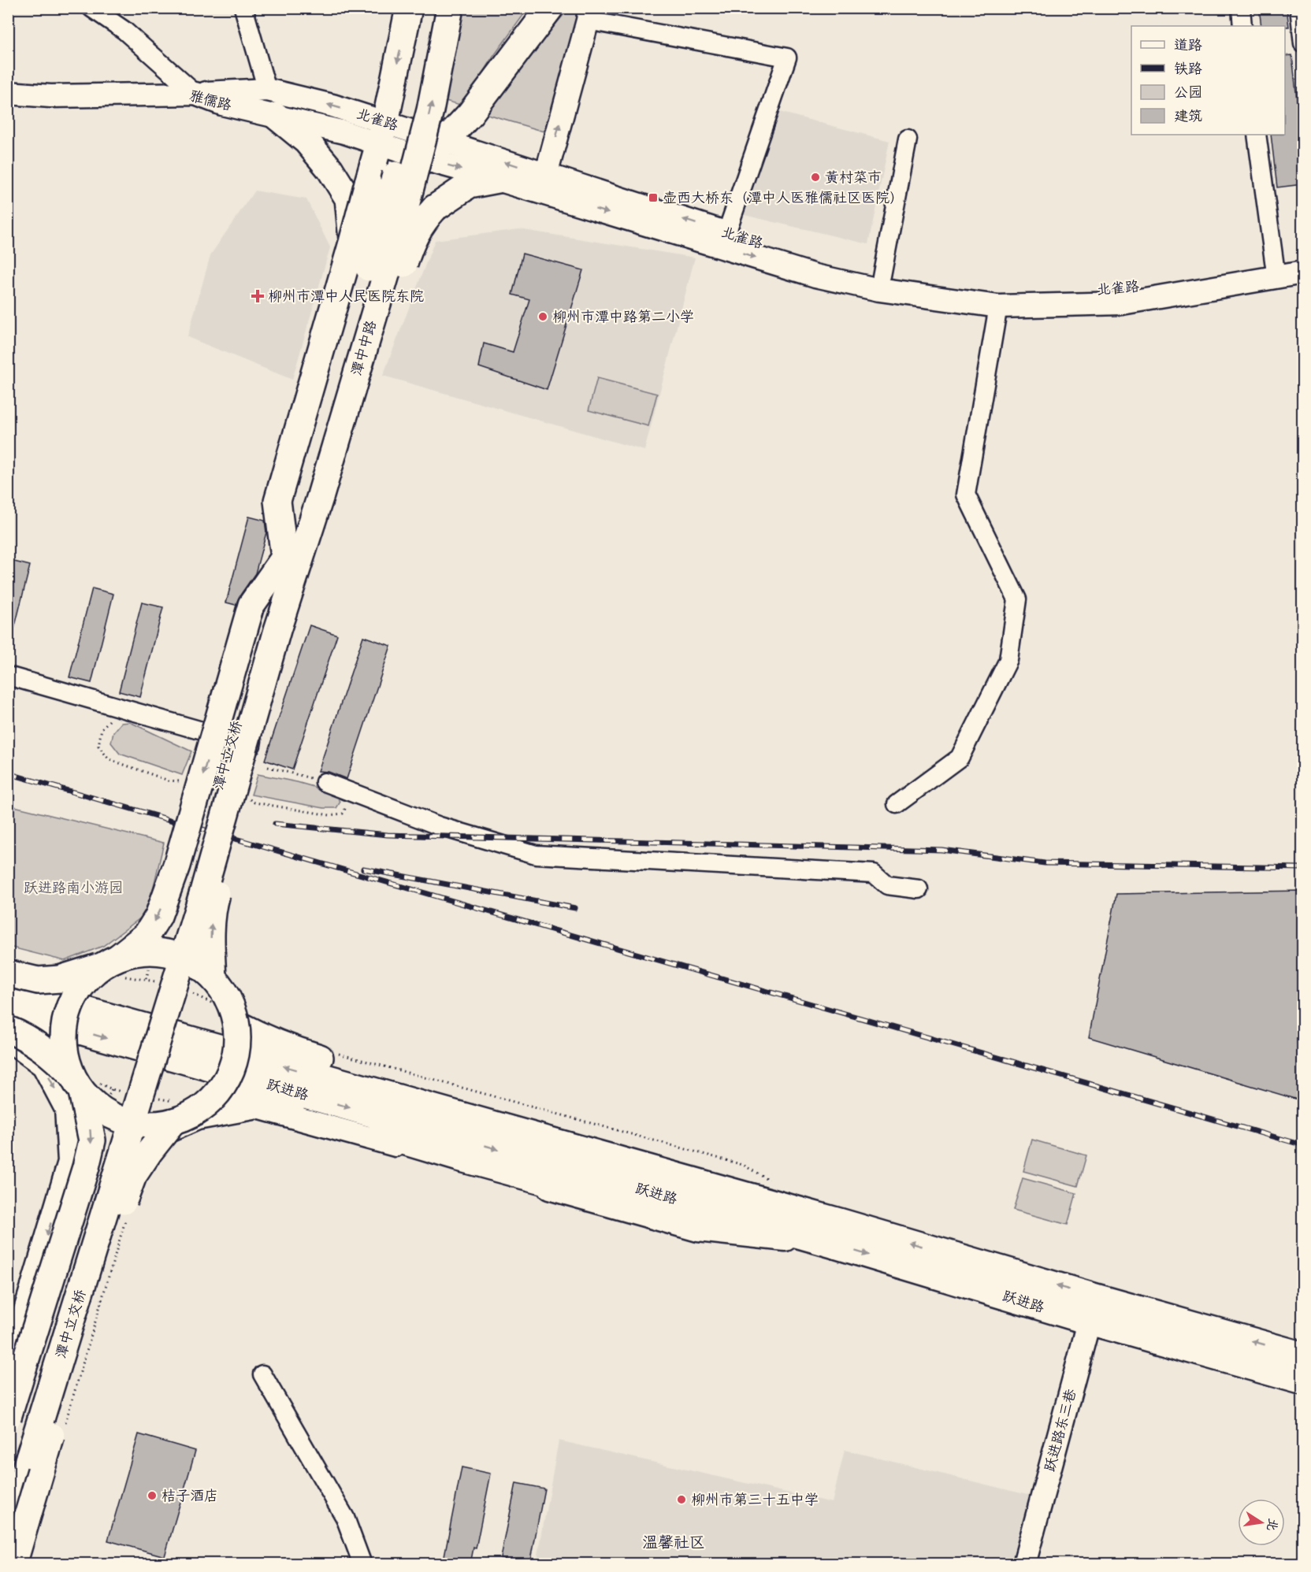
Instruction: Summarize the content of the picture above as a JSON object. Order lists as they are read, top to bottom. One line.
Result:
{"streets":{"main road":["潭中中路","潭中立交桥","跃进路"],"street":["雅儒路","北雀路","跃进路东三巷"]},"crossings":[["雅儒路","北雀路"],["潭中中路","潭中立交桥"],["跃进路","跃进路东三巷"]],"districts":["温馨社区"],"parks":["跃进路南小游园"],"places":{"other":["黄村菜市","柳州市潭中路第二小学","桔子酒店","柳州市第三十五中学"],"transit":["壶西大桥东（潭中人医雅儒社区医院）"],"health":["柳州市潭中人民医院东院"]},"legend":["道路","铁路","公园","建筑"],"north":"right"}
